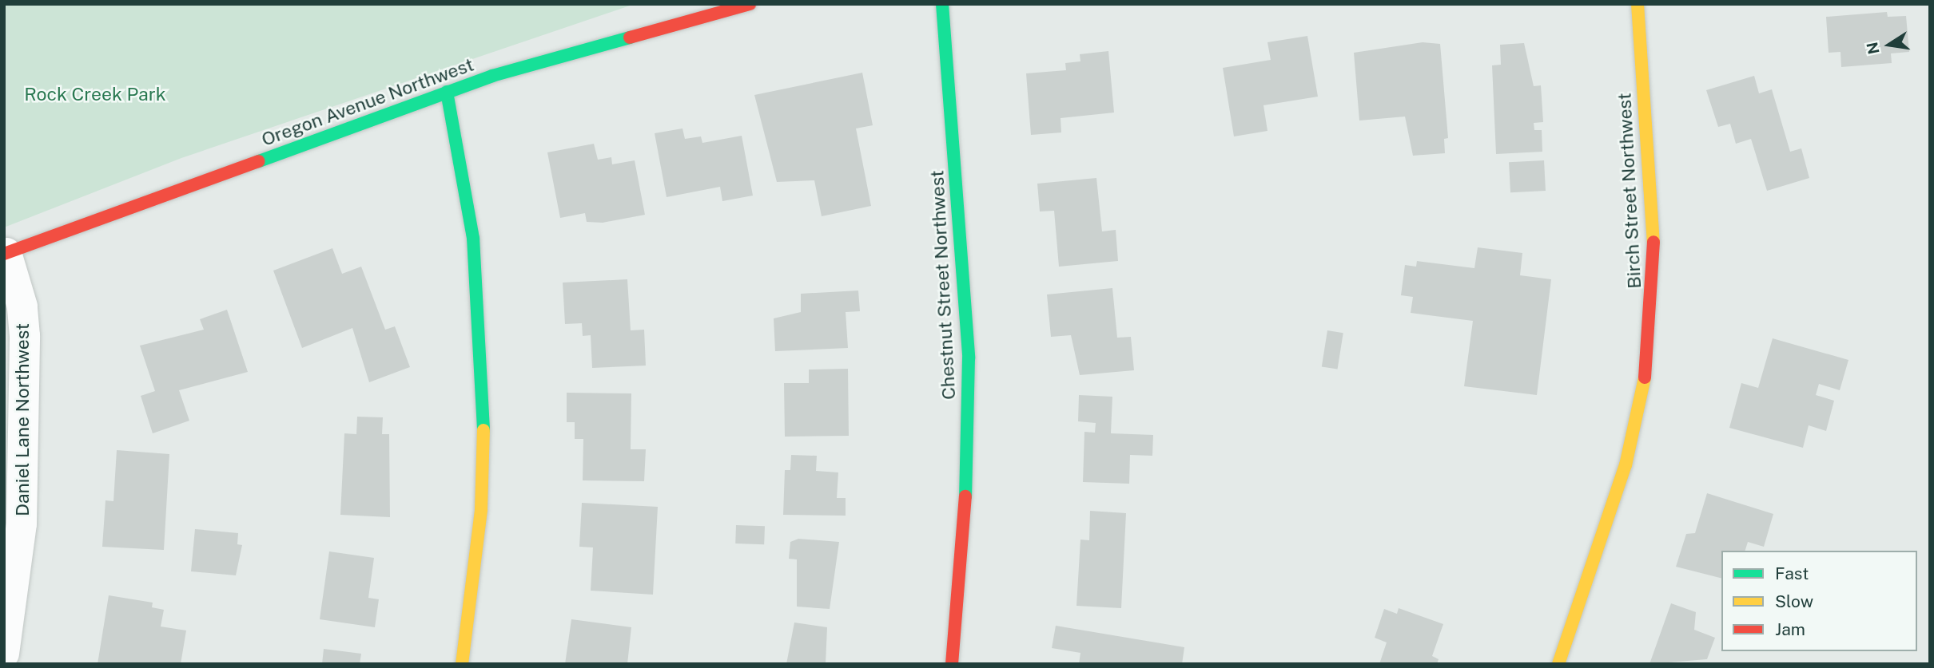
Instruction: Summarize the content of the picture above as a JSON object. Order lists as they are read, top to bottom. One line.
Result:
{"streets":{"street":["Oregon Avenue Northwest","Birch Street Northwest","Chestnut Street Northwest","Daniel Lane Northwest"]},"crossings":[["Oregon Avenue Northwest","Daniel Lane Northwest"]],"parks":["Rock Creek Park"],"legend":["Fast","Slow","Jam"],"north":"left"}
